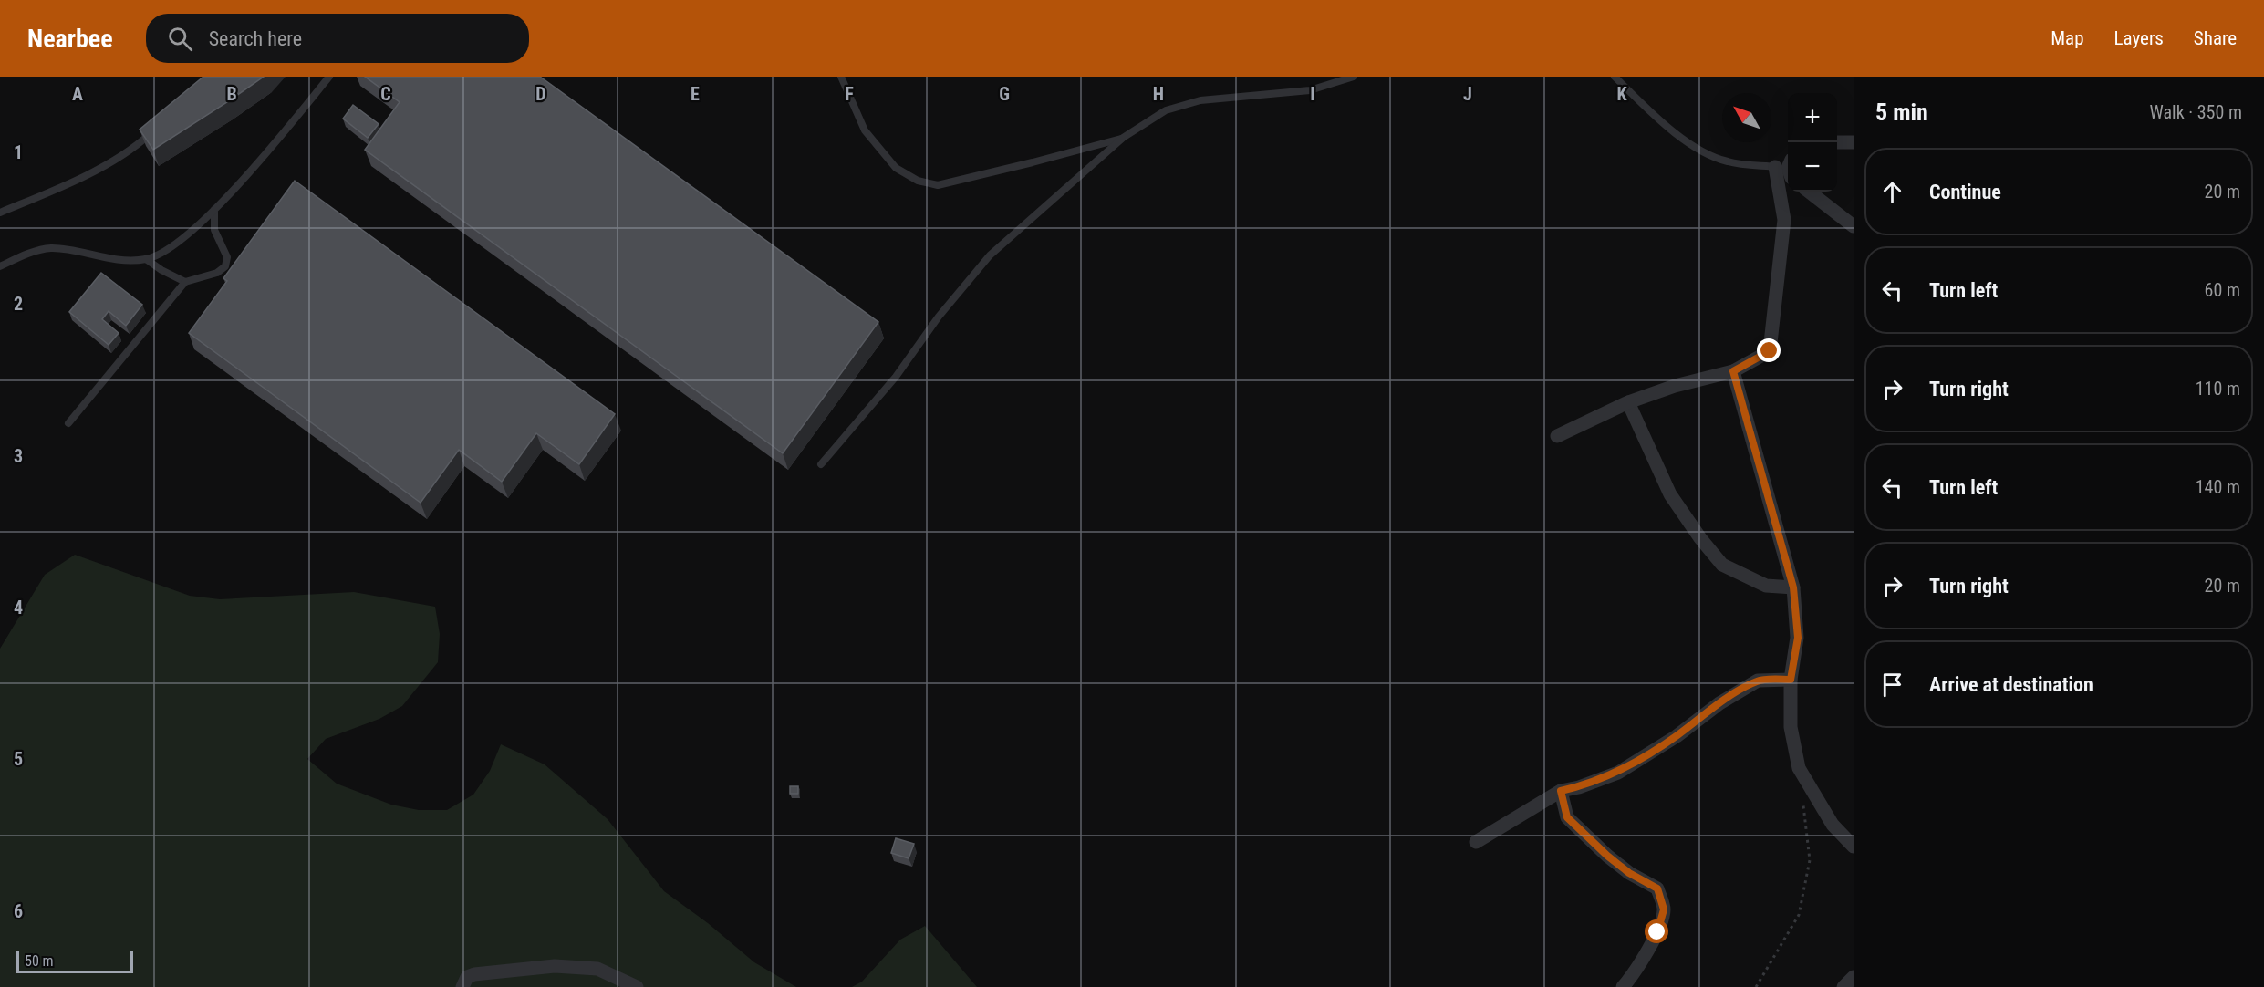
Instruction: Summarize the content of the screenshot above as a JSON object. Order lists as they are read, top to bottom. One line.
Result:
{"scale_bar":"50 m","north":"top left","page":{"header":"Nearbee","search":"Search here","nav":["Map","Layers","Share"],"heading":["5 min","Walk · 350 m"],"map_buttons":["+","−"],"list":[["Continue","20 m"],["Turn left","60 m"],["Turn right","110 m"],["Turn left","140 m"],["Turn right","20 m"],"Arrive at destination"],"scale":"50 m"},"grid":{"columns":["A","B","C","D","E","F","G","H","I","J","K"],"rows":["1","2","3","4","5","6"]}}
